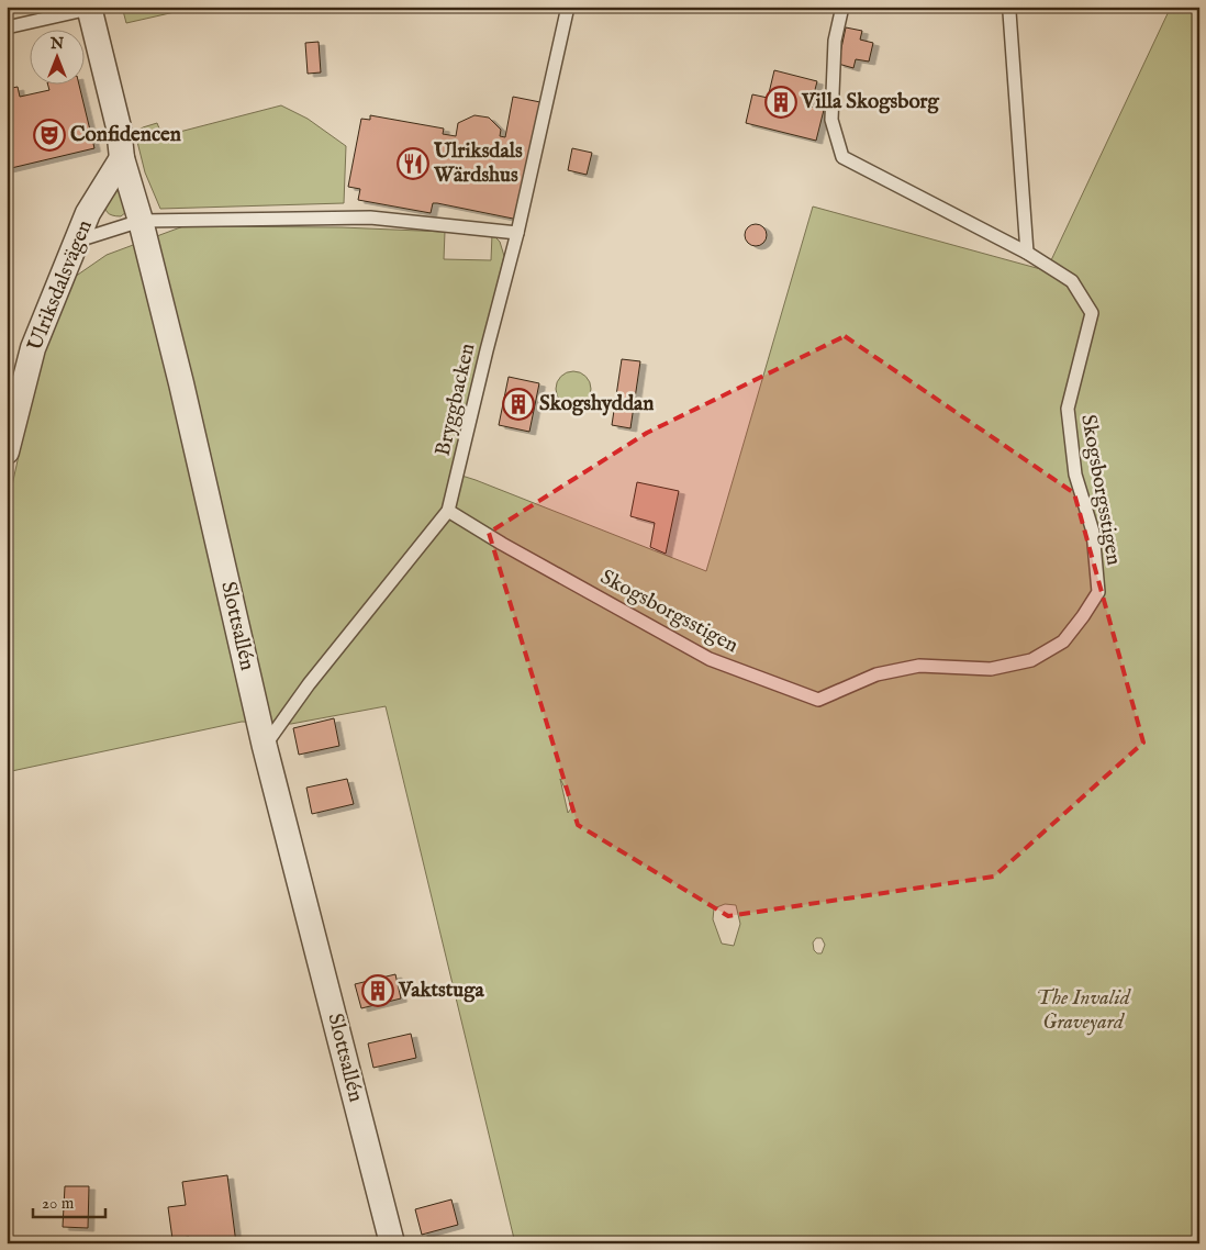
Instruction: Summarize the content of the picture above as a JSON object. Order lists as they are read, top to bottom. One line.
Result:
{"streets":{"street":["Ulriksdalsvägen","Slottsallén"],"lane":["Bryggbacken","Skogsborgsstigen"]},"crossings":[["Ulriksdalsvägen","Slottsallén"],["Bryggbacken","Skogsborgsstigen"],["Bryggbacken","Slottsallén"]],"parks":["The Invalid Graveyard"],"places":{"building":["Villa Skogsborg","Skogshyddan","Vaktstuga"],"theatre":["Confidencen"],"restaurant":["Ulriksdals Wärdshus"]},"scale_bar":"20 m","north":"top"}
